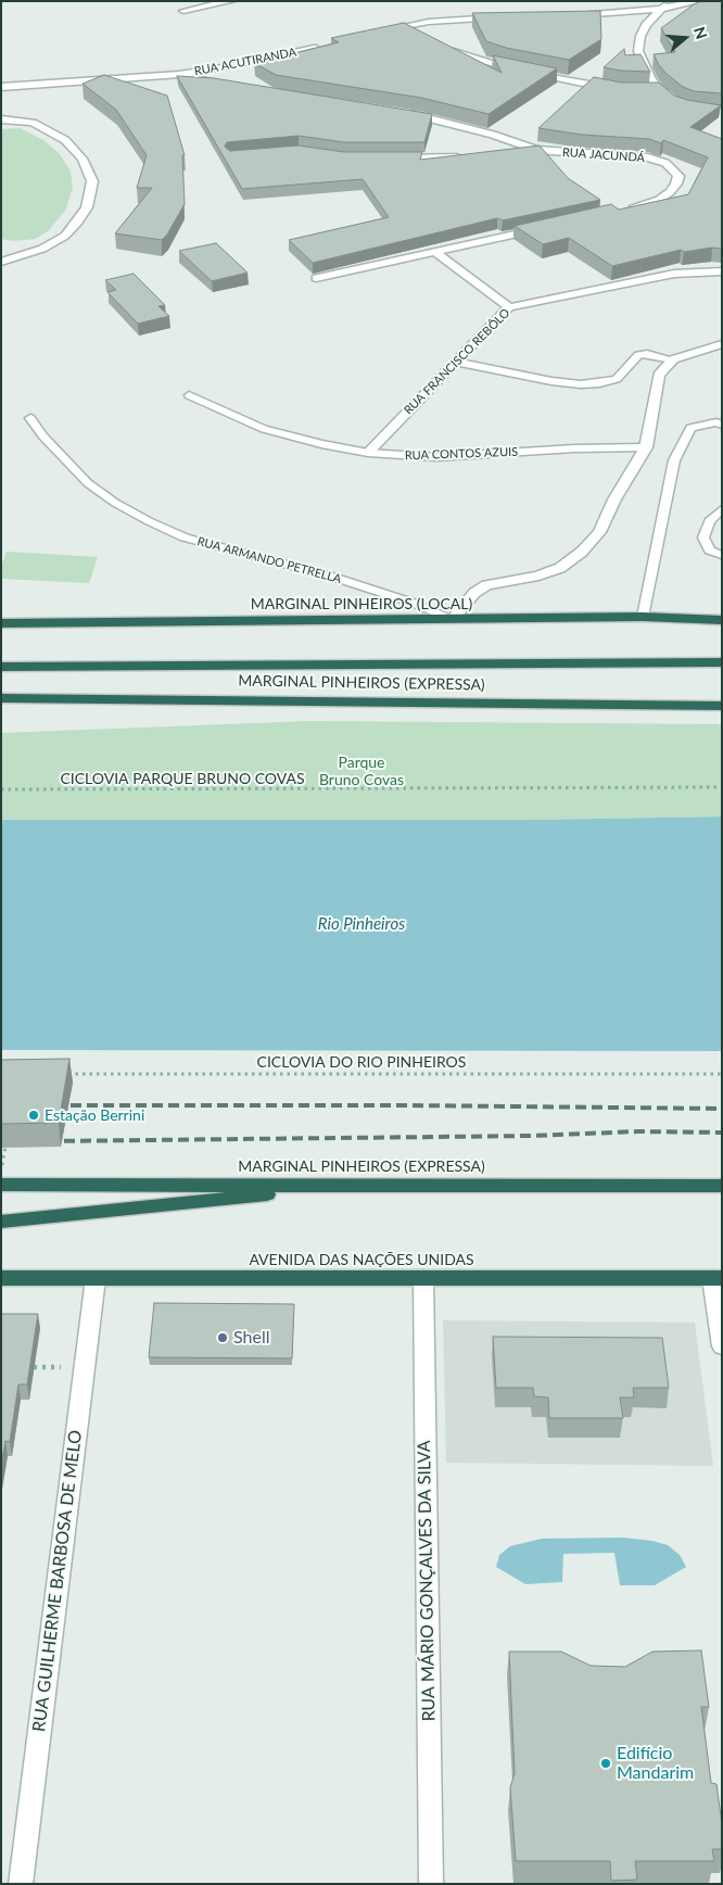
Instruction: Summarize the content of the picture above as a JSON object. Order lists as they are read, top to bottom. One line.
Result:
{"streets":{"highway":["MARGINAL PINHEIROS (LOCAL)","MARGINAL PINHEIROS (EXPRESSA)","AVENIDA DAS NAÇÕES UNIDAS"],"street":["RUA ACUTIRANDA","RUA JACUNDÁ","RUA FRANCISCO REBÔLO","RUA GUILHERME BARBOSA DE MELO","RUA MÁRIO GONÇALVES DA SILVA"],"lane":["RUA CONTOS AZUIS","RUA ARMANDO PETRELLA"],"path":["CICLOVIA PARQUE BRUNO COVAS","CICLOVIA DO RIO PINHEIROS"]},"crossings":[["RUA FRANCISCO REBÔLO","RUA CONTOS AZUIS"],["RUA ARMANDO PETRELLA","MARGINAL PINHEIROS (LOCAL)"],["AVENIDA DAS NAÇÕES UNIDAS","RUA GUILHERME BARBOSA DE MELO"],["AVENIDA DAS NAÇÕES UNIDAS","RUA MÁRIO GONÇALVES DA SILVA"]],"water":["Rio Pinheiros"],"parks":["Parque Bruno Covas"],"places":["Estação Berrini","Shell","Edifício Mandarim"],"north":"right"}
